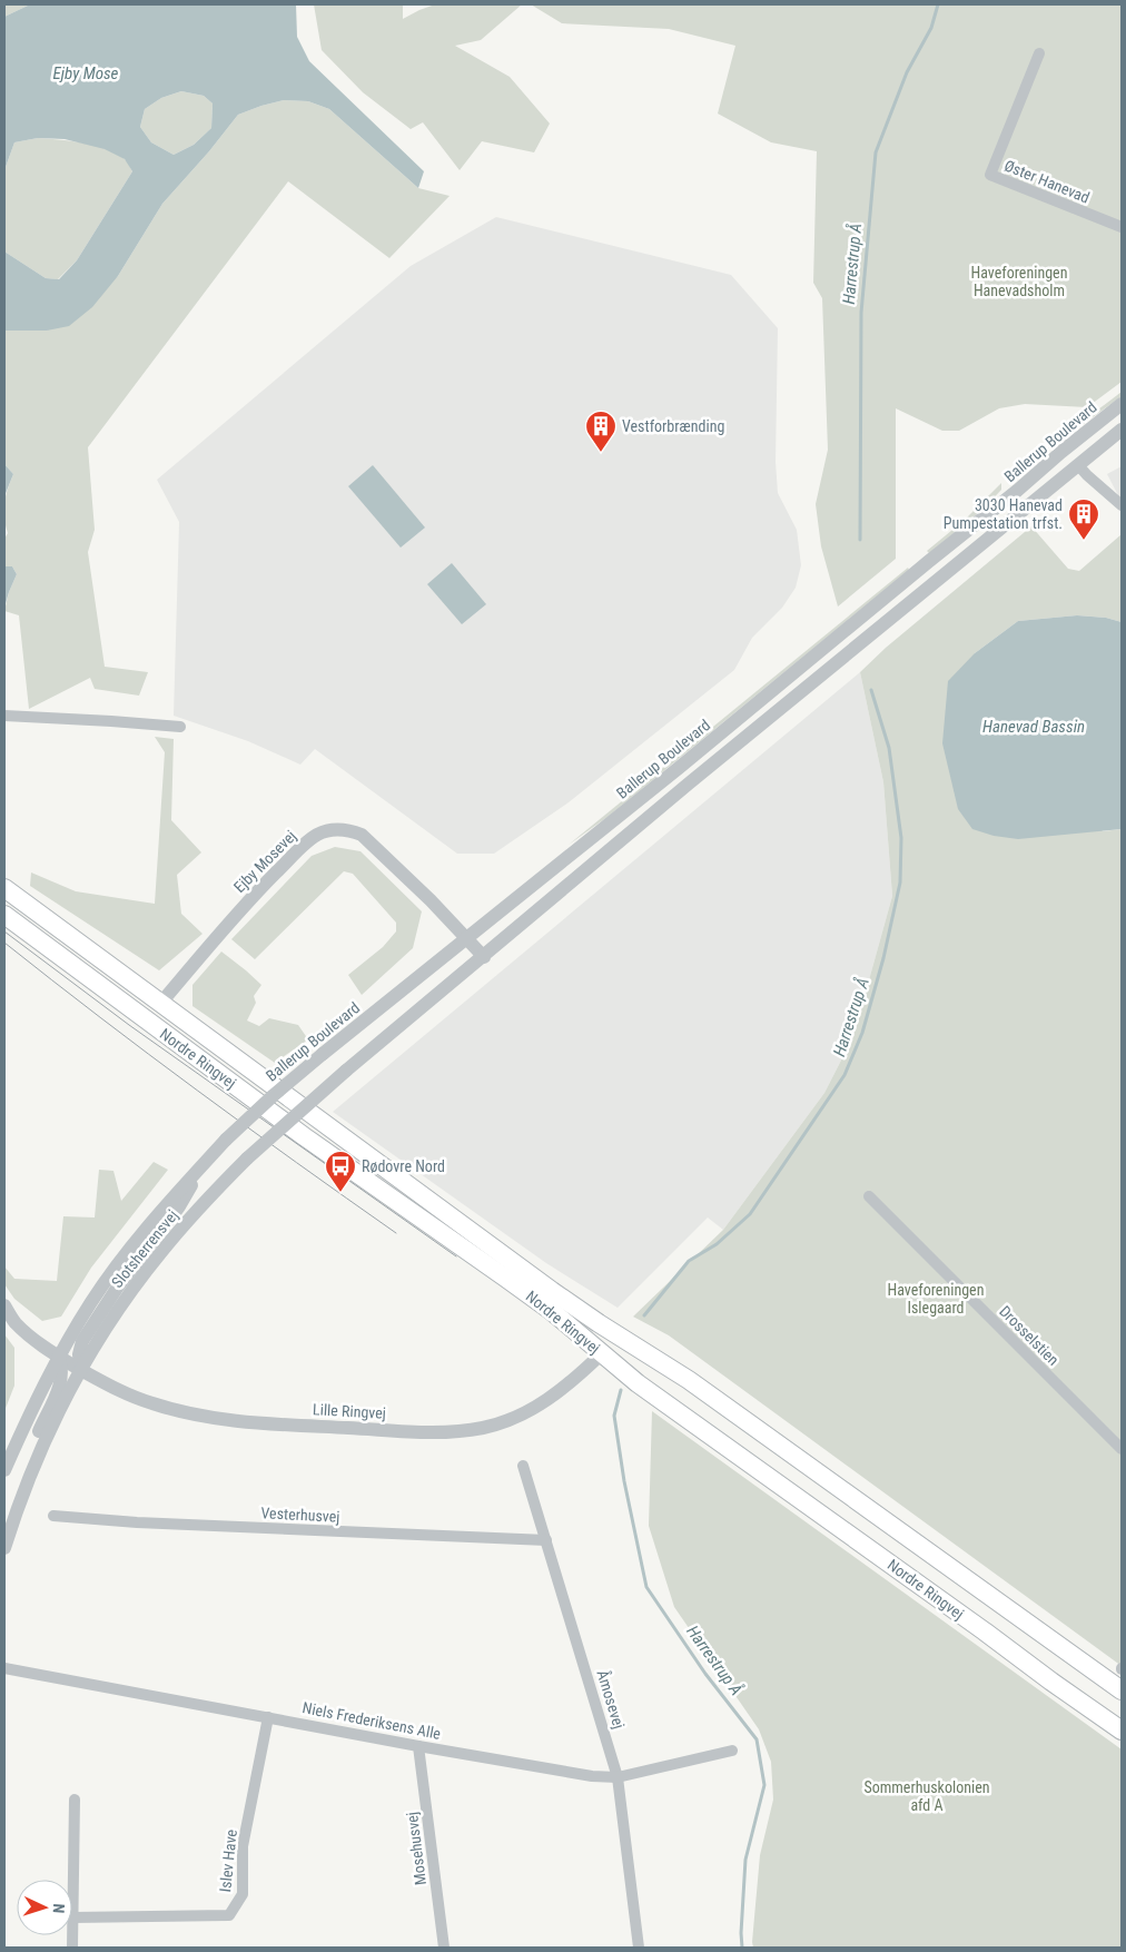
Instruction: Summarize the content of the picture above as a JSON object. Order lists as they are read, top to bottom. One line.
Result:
{"streets":{"main road":["Nordre Ringvej"],"street":["Øster Hanevad","Ballerup Boulevard","Ejby Mosevej","Slotsherrensvej","Drosselstien","Lille Ringvej","Vesterhusvej","Åmosevej","Niels Frederiksens Alle","Mosehusvej","Islev Have"]},"crossings":[["Ballerup Boulevard","Ejby Mosevej"],["Ballerup Boulevard","Slotsherrensvej"],["Ejby Mosevej","Nordre Ringvej"],["Ejby Mosevej","Slotsherrensvej"],["Nordre Ringvej","Lille Ringvej"],["Slotsherrensvej","Lille Ringvej"],["Vesterhusvej","Åmosevej"],["Åmosevej","Niels Frederiksens Alle"],["Niels Frederiksens Alle","Mosehusvej"],["Niels Frederiksens Alle","Islev Have"]],"water":["Ejby Mose","Harrestrup Å","Hanevad Bassin"],"parks":["Haveforeningen Hanevadsholm","Haveforeningen Islegaard","Sommerhuskolonien afd A"],"places":{"building":["Vestforbrænding","3030 Hanevad Pumpestation trfst."],"bus stop":["Rødovre Nord"]},"north":"right"}
